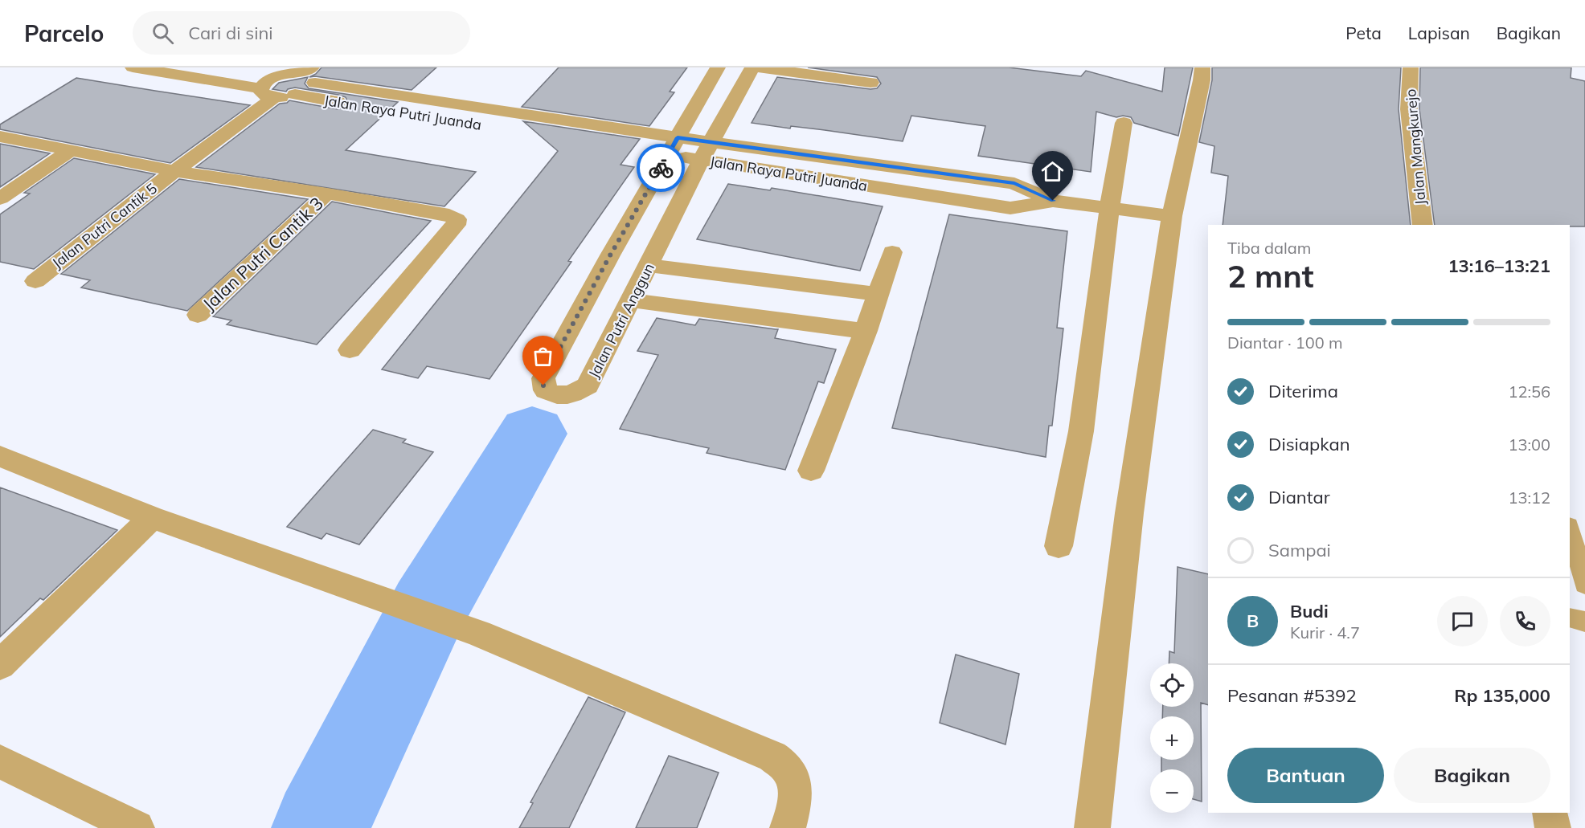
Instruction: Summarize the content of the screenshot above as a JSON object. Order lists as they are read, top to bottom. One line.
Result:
{"streets":{"street":["Jalan Raya Putri Juanda","Jalan Mangkurejo","Jalan Putri Cantik 5","Jalan Putri Cantik 3","Jalan Putri Anggun"]},"crossings":[["Jalan Raya Putri Juanda","Jalan Putri Cantik 5"],["Jalan Raya Putri Juanda","Jalan Putri Anggun"]],"page":{"header":"Parcelo","search":"Cari di sini","nav":["Peta","Lapisan","Bagikan"],"heading":["2 mnt","Tiba dalam","13:16–13:21"],"panel":["Budi","Kurir · 4.7","Pesanan #5392","Rp 135,000"],"bar":"Diantar · 100 m","list":[["Diterima","12:56"],["Disiapkan","13:00"],["Diantar","13:12"],"Sampai"],"round":"B","map_buttons":["+","−"],"buttons":["Bantuan","Bagikan"]}}
